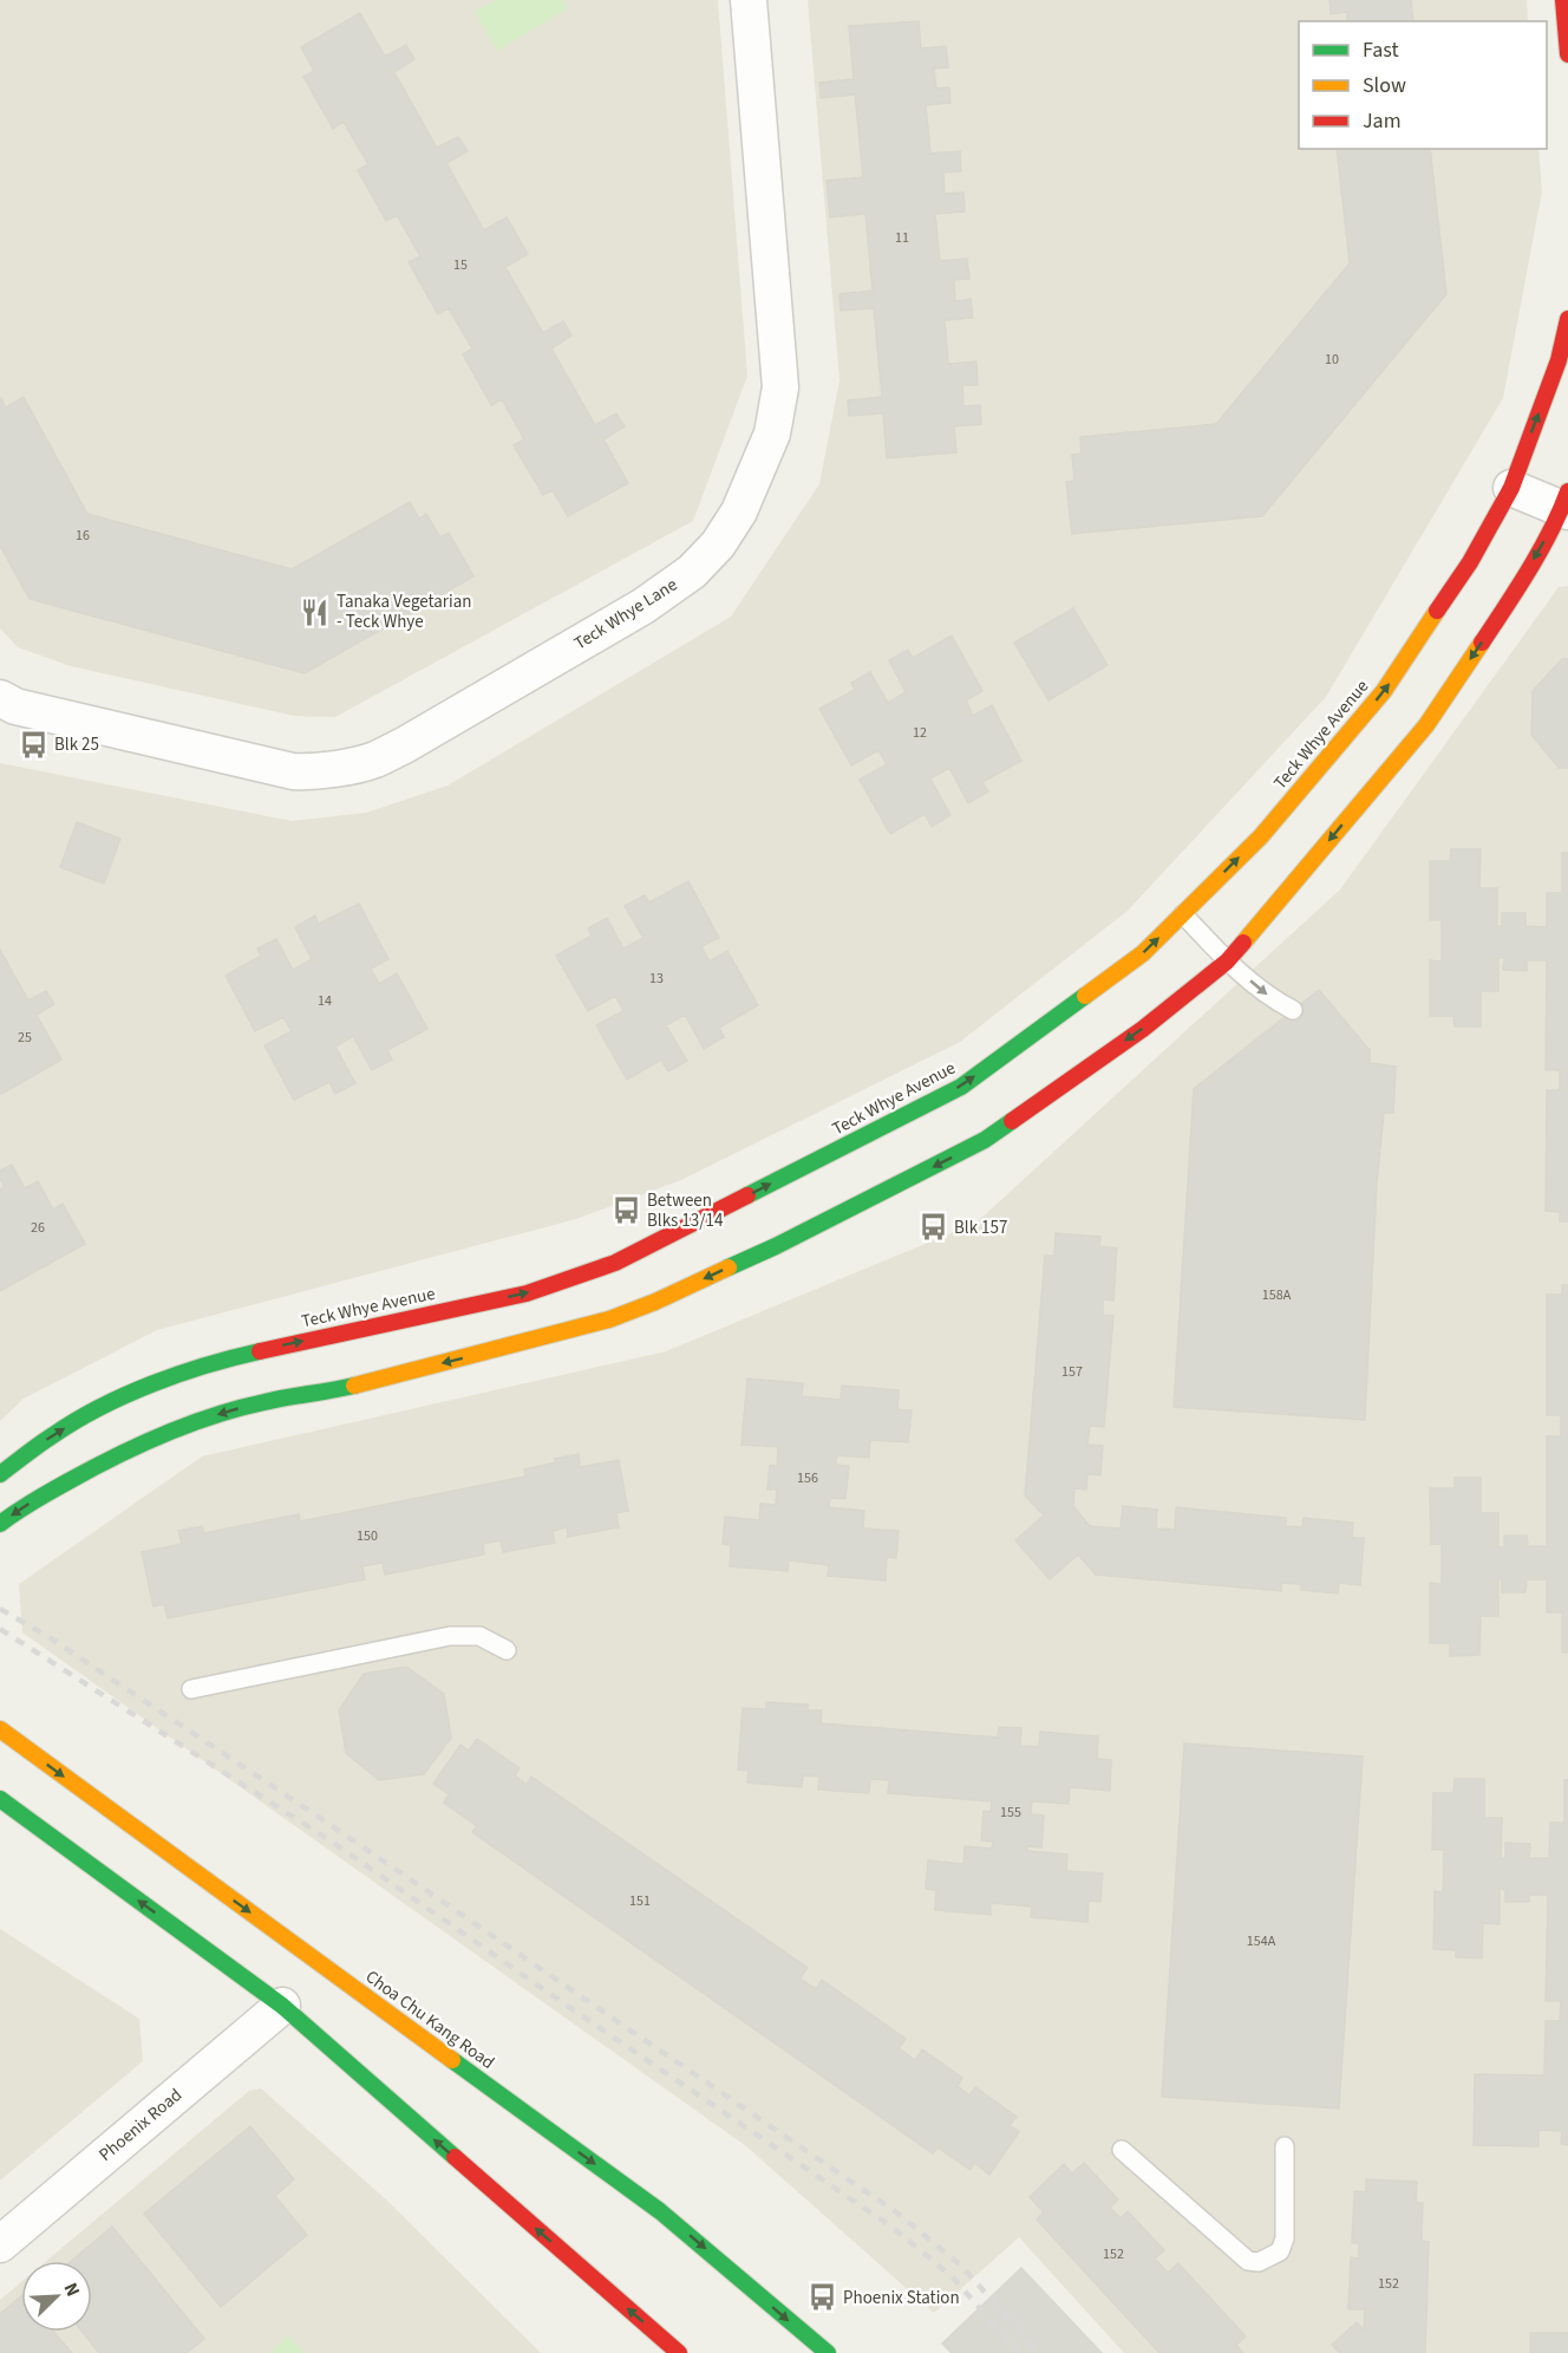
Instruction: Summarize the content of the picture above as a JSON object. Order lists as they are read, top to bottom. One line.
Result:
{"streets":{"main road":["Teck Whye Avenue","Choa Chu Kang Road"],"street":["Teck Whye Lane","Phoenix Road"]},"places":{"restaurant":["Tanaka Vegetarian - Teck Whye"],"bus stop":["Blk 25","Between Blks 13/14","Blk 157","Phoenix Station"]},"house_numbers":["11","15","10","16","12","13","14","25","26","158A","157","156","150","155","151","154A","152","152"],"legend":["Fast","Slow","Jam"],"north":"top right"}
